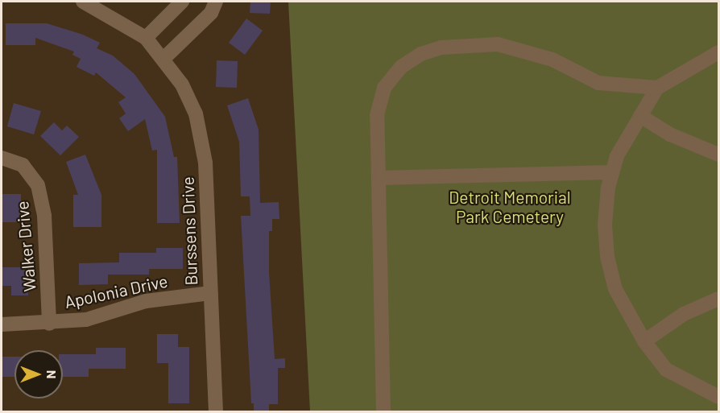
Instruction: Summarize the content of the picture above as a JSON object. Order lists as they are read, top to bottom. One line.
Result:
{"streets":{"street":["Burssens Drive","Walker Drive","Apolonia Drive"]},"crossings":[["Burssens Drive","Apolonia Drive"],["Walker Drive","Apolonia Drive"]],"parks":["Detroit Memorial Park Cemetery"],"north":"right"}
